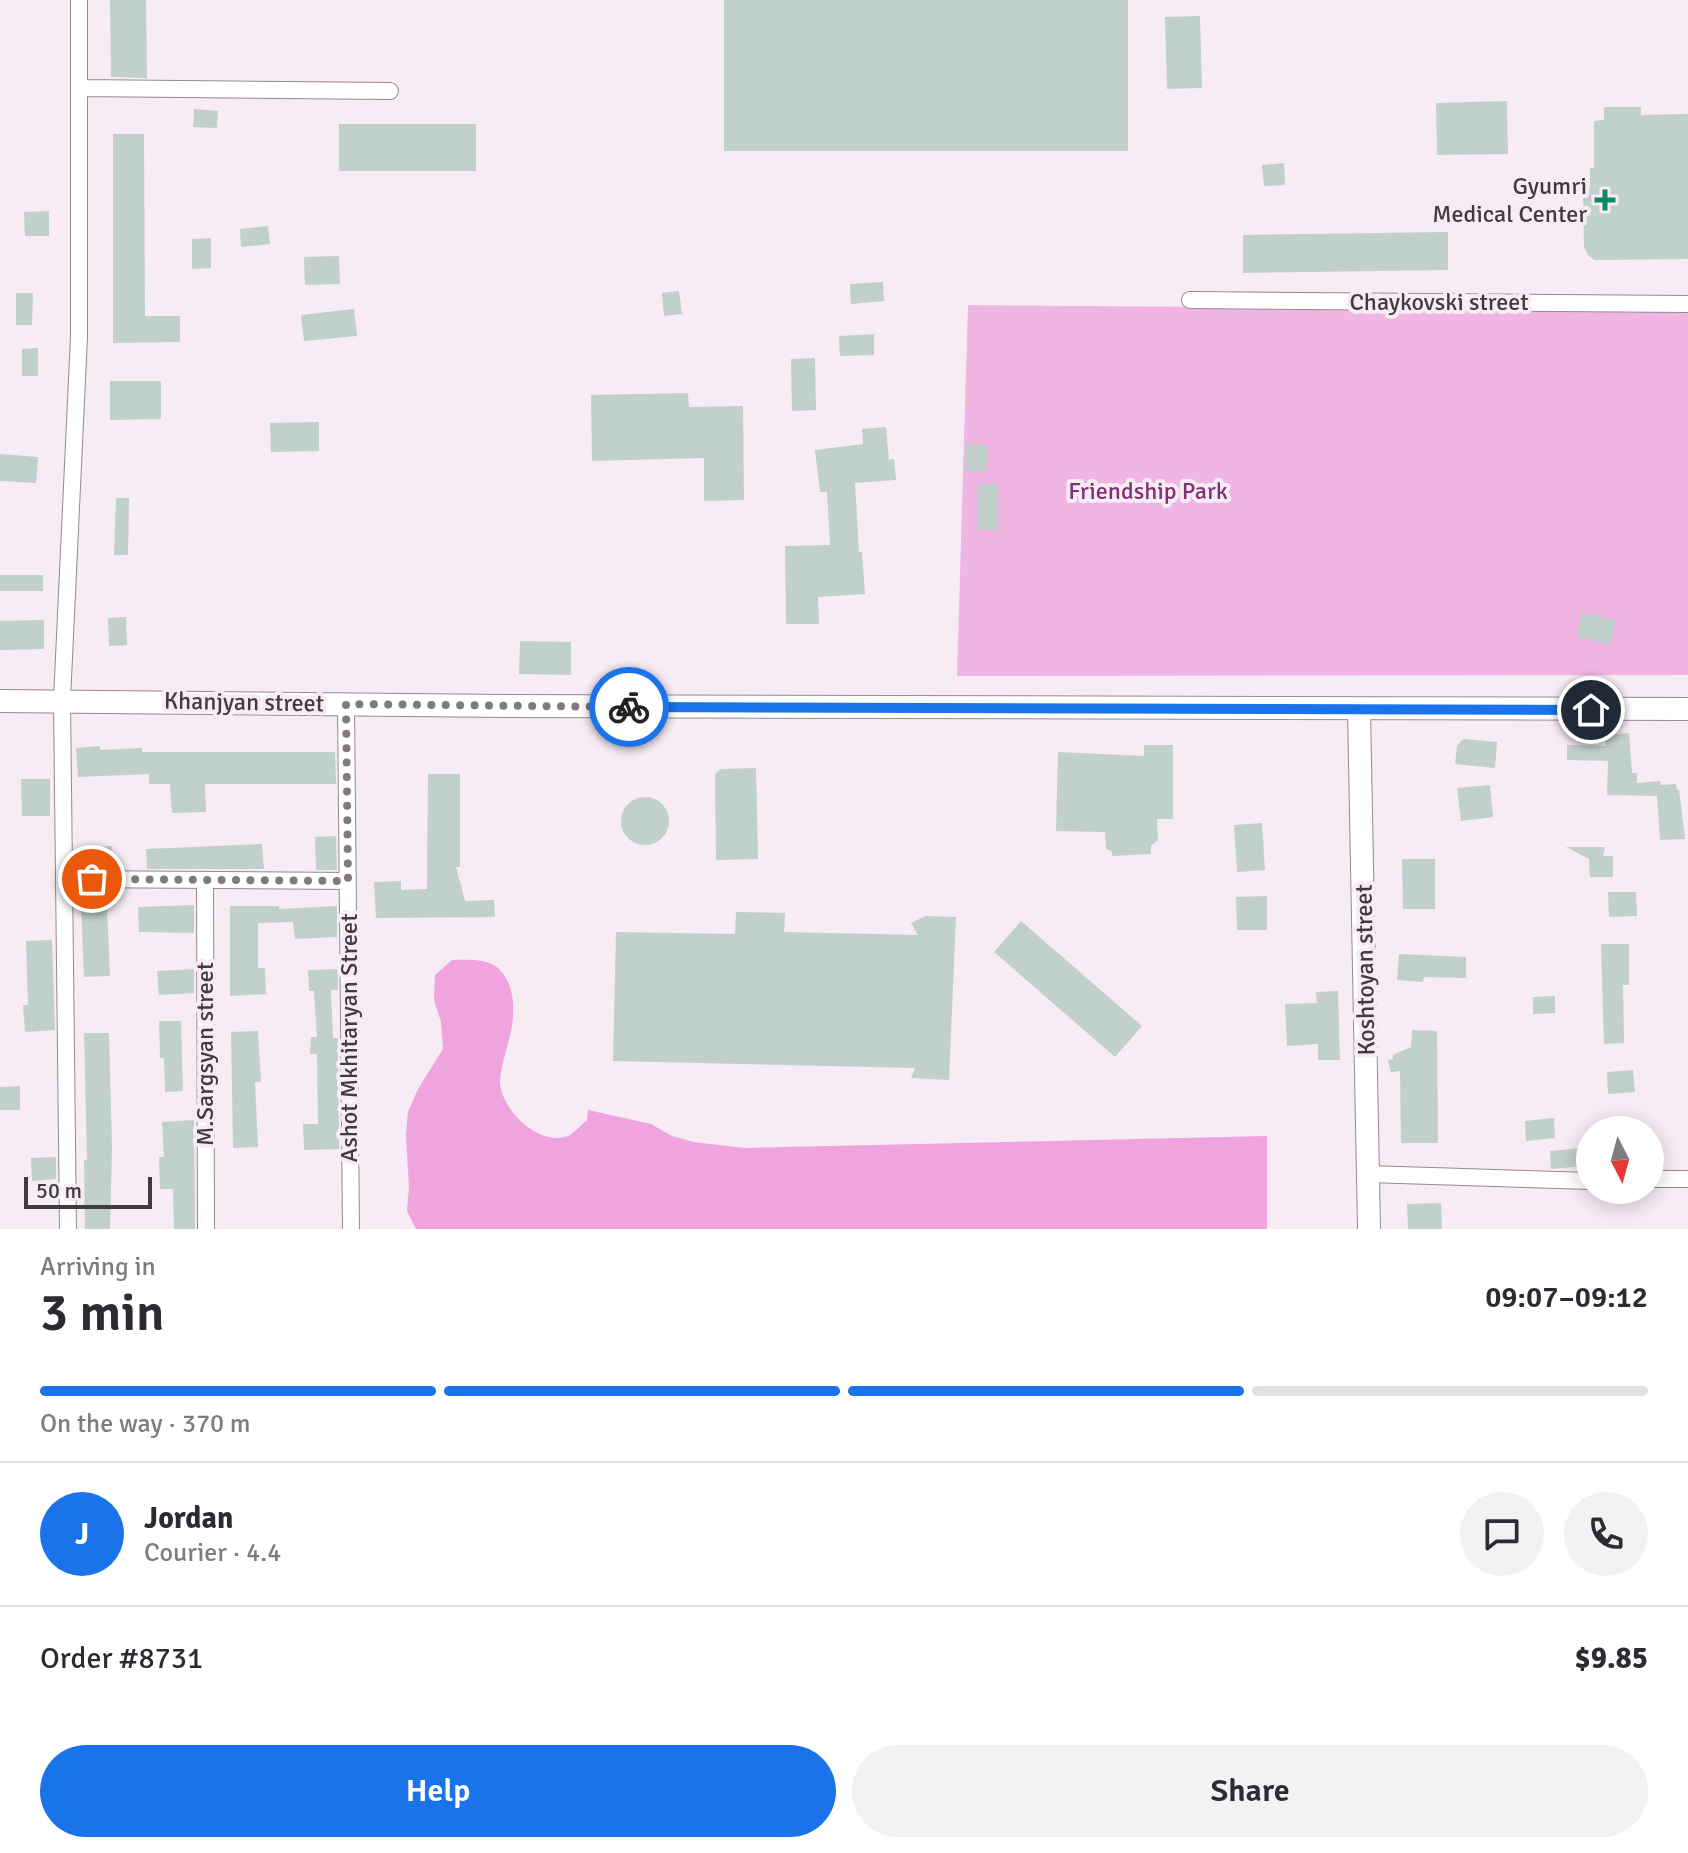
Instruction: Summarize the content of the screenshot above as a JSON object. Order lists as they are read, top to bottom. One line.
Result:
{"streets":{"main road":["Khanjyan street","Koshtoyan street"],"street":["Chaykovski street","Ashot Mkhitaryan Street","M.Sargsyan street"]},"crossings":[["Khanjyan street","Koshtoyan street"],["Khanjyan street","Ashot Mkhitaryan Street"]],"parks":["Friendship Park"],"places":{"health":["Gyumri Medical Center"]},"scale_bar":"50 m","north":"bottom","page":{"scale":"50 m","heading":["3 min","Arriving in","09:07–09:12"],"panel":["Jordan","Courier · 4.4","Order #8731","$9.85"],"bar":"On the way · 370 m","round":"J","buttons":["Help","Share"]}}
